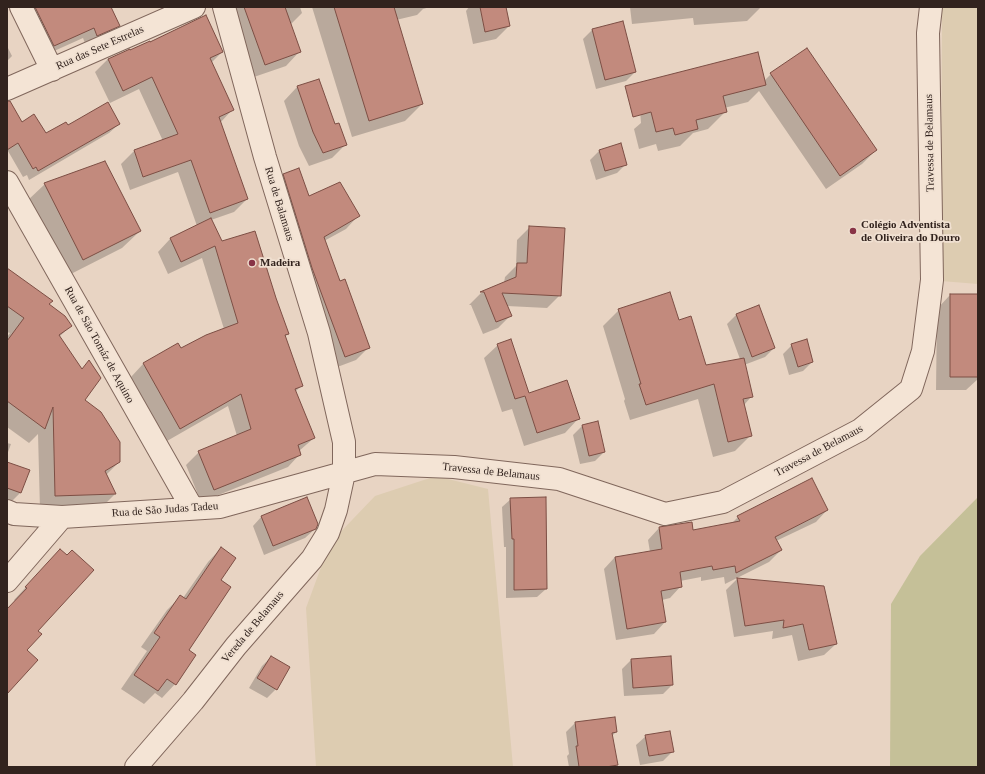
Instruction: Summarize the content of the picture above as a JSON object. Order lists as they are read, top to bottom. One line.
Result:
{"streets":{"street":["Rua das Sete Estrelas","Travessa de Belamaus","Rua de Balamaus","Rua de São Tomáz de Aquino","Rua de São Judas Tadeu","Vereda de Belamaus"]},"crossings":[["Travessa de Belamaus","Rua de Balamaus"],["Travessa de Belamaus","Rua de São Judas Tadeu"],["Travessa de Belamaus","Vereda de Belamaus"],["Rua de Balamaus","Rua de São Judas Tadeu"],["Rua de Balamaus","Vereda de Belamaus"],["Rua de São Tomáz de Aquino","Rua de São Judas Tadeu"],["Rua de São Judas Tadeu","Vereda de Belamaus"]],"places":["Colégio Adventista de Oliveira do Douro","Madeira"]}
